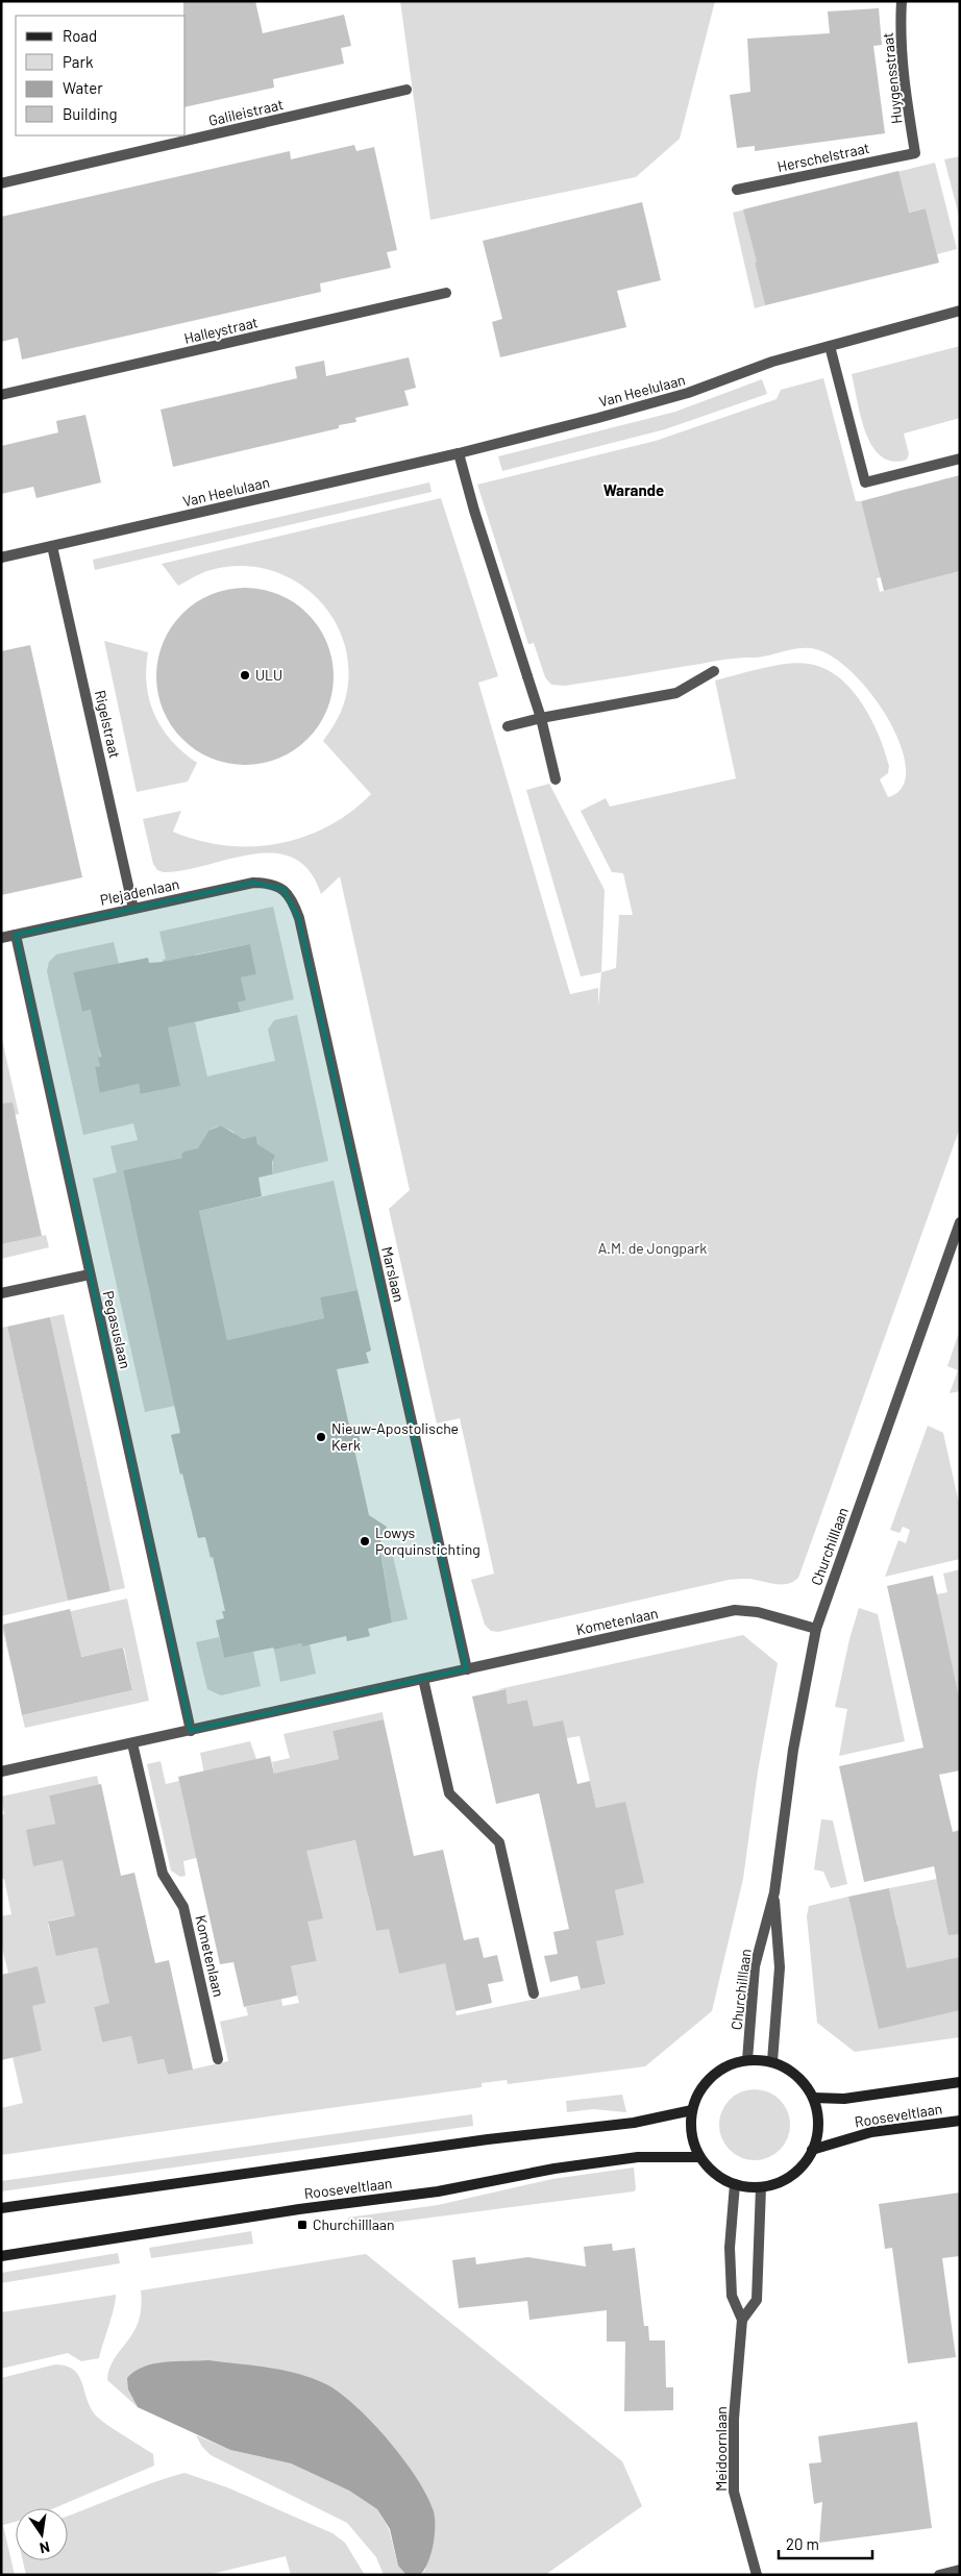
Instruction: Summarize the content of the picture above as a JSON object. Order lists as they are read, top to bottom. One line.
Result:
{"streets":{"main road":["Rooseveltlaan"],"street":["Huygensstraat","Galileistraat","Herschelstraat","Halleystraat","Van Heelulaan","Rigelstraat","Plejadenlaan","Marslaan","Pegasuslaan","Churchilllaan","Kometenlaan","Meidoornlaan"]},"crossings":[["Huygensstraat","Herschelstraat"],["Van Heelulaan","Rigelstraat"],["Rigelstraat","Plejadenlaan"],["Plejadenlaan","Marslaan"],["Plejadenlaan","Pegasuslaan"],["Marslaan","Kometenlaan"],["Pegasuslaan","Kometenlaan"],["Churchilllaan","Kometenlaan"],["Churchilllaan","Rooseveltlaan"],["Churchilllaan","Meidoornlaan"],["Rooseveltlaan","Meidoornlaan"]],"districts":["Warande"],"parks":["A.M. de Jongpark"],"places":{"other":["ULU","Nieuw-Apostolische Kerk","Lowys Porquinstichting"],"transit":["Churchilllaan"]},"legend":["Road","Park","Water","Building"],"scale_bar":"20 m","north":"bottom"}
